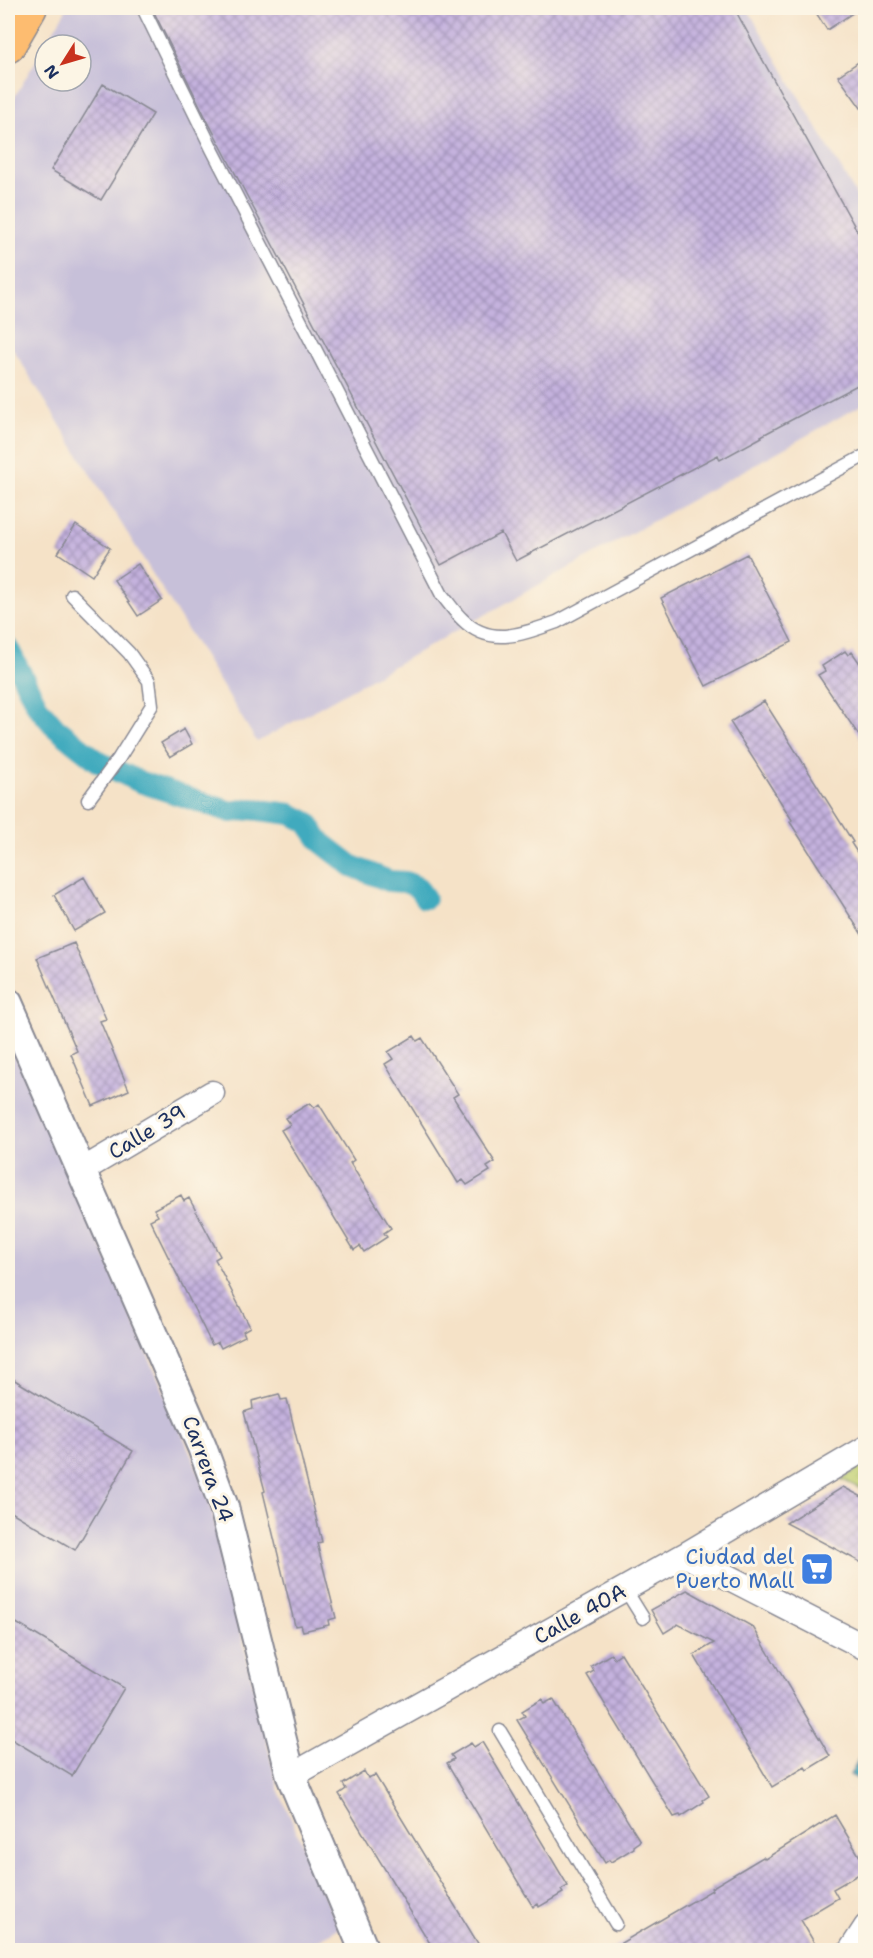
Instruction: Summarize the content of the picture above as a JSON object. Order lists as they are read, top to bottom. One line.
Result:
{"streets":{"street":["Calle 39","Carrera 24","Calle 40A"]},"crossings":[["Calle 39","Carrera 24"],["Carrera 24","Calle 40A"]],"places":{"supermarket":["Ciudad del Puerto Mall"]},"north":"bottom left"}
